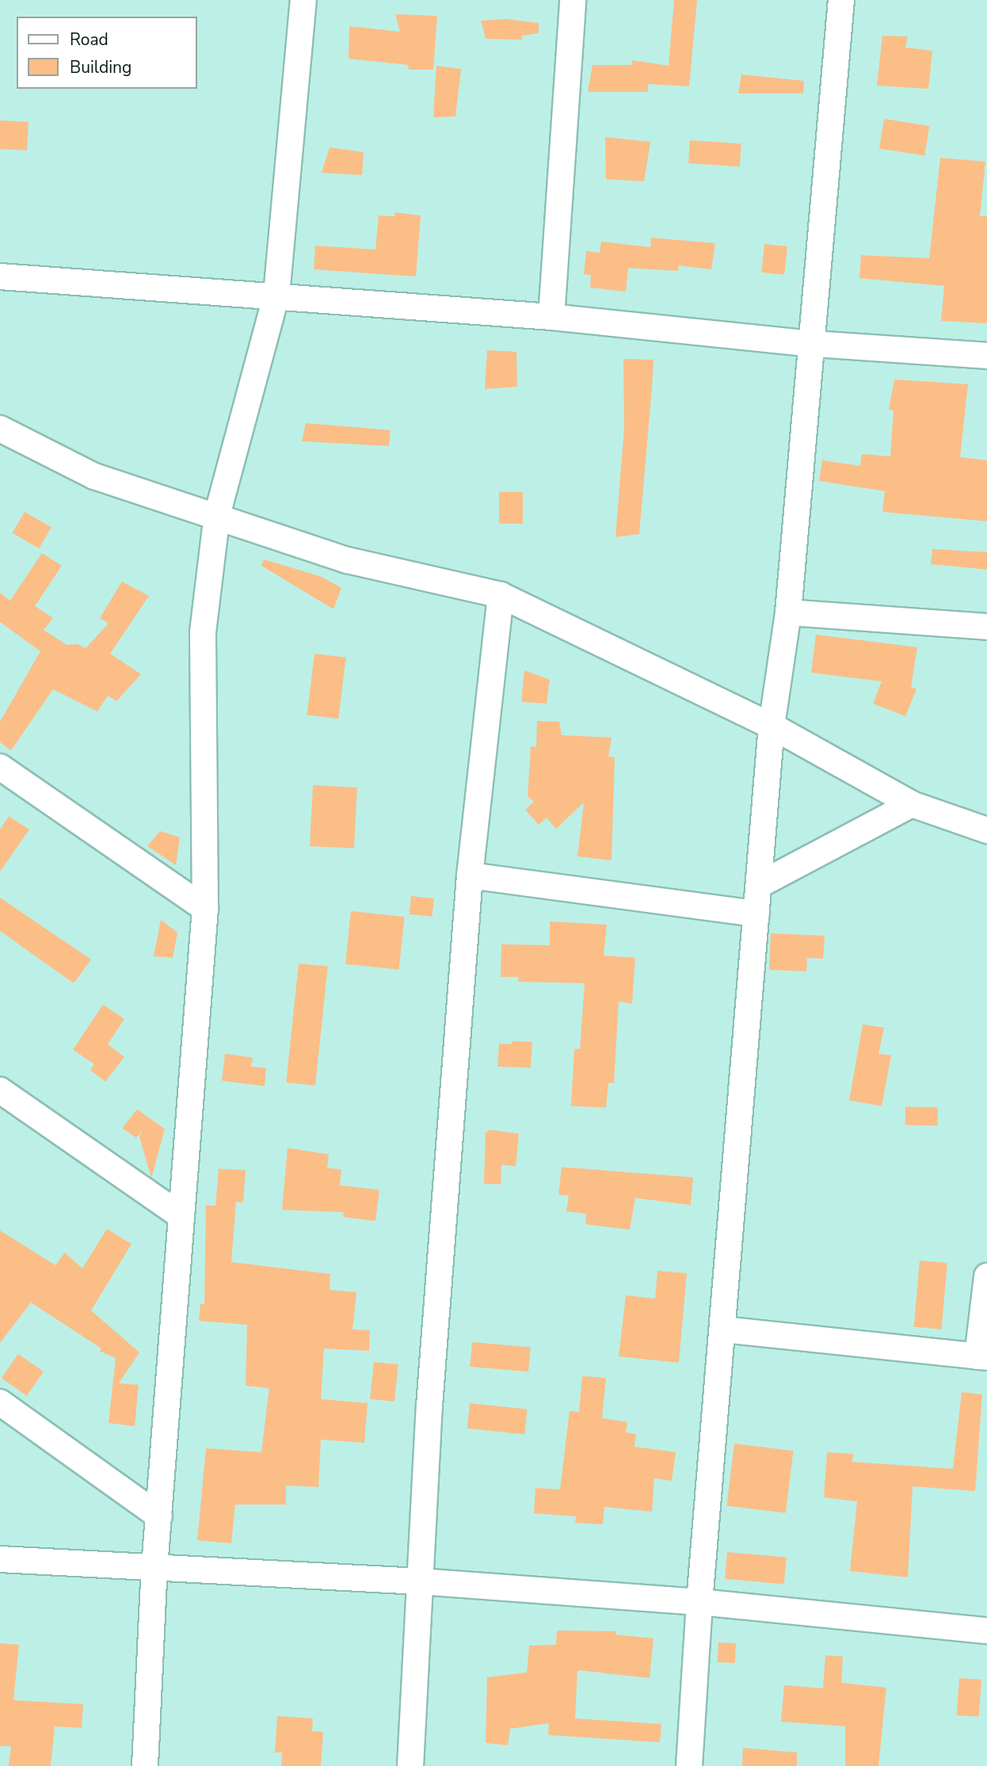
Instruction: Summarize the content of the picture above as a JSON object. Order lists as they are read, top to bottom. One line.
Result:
{"legend":["Road","Building"]}
